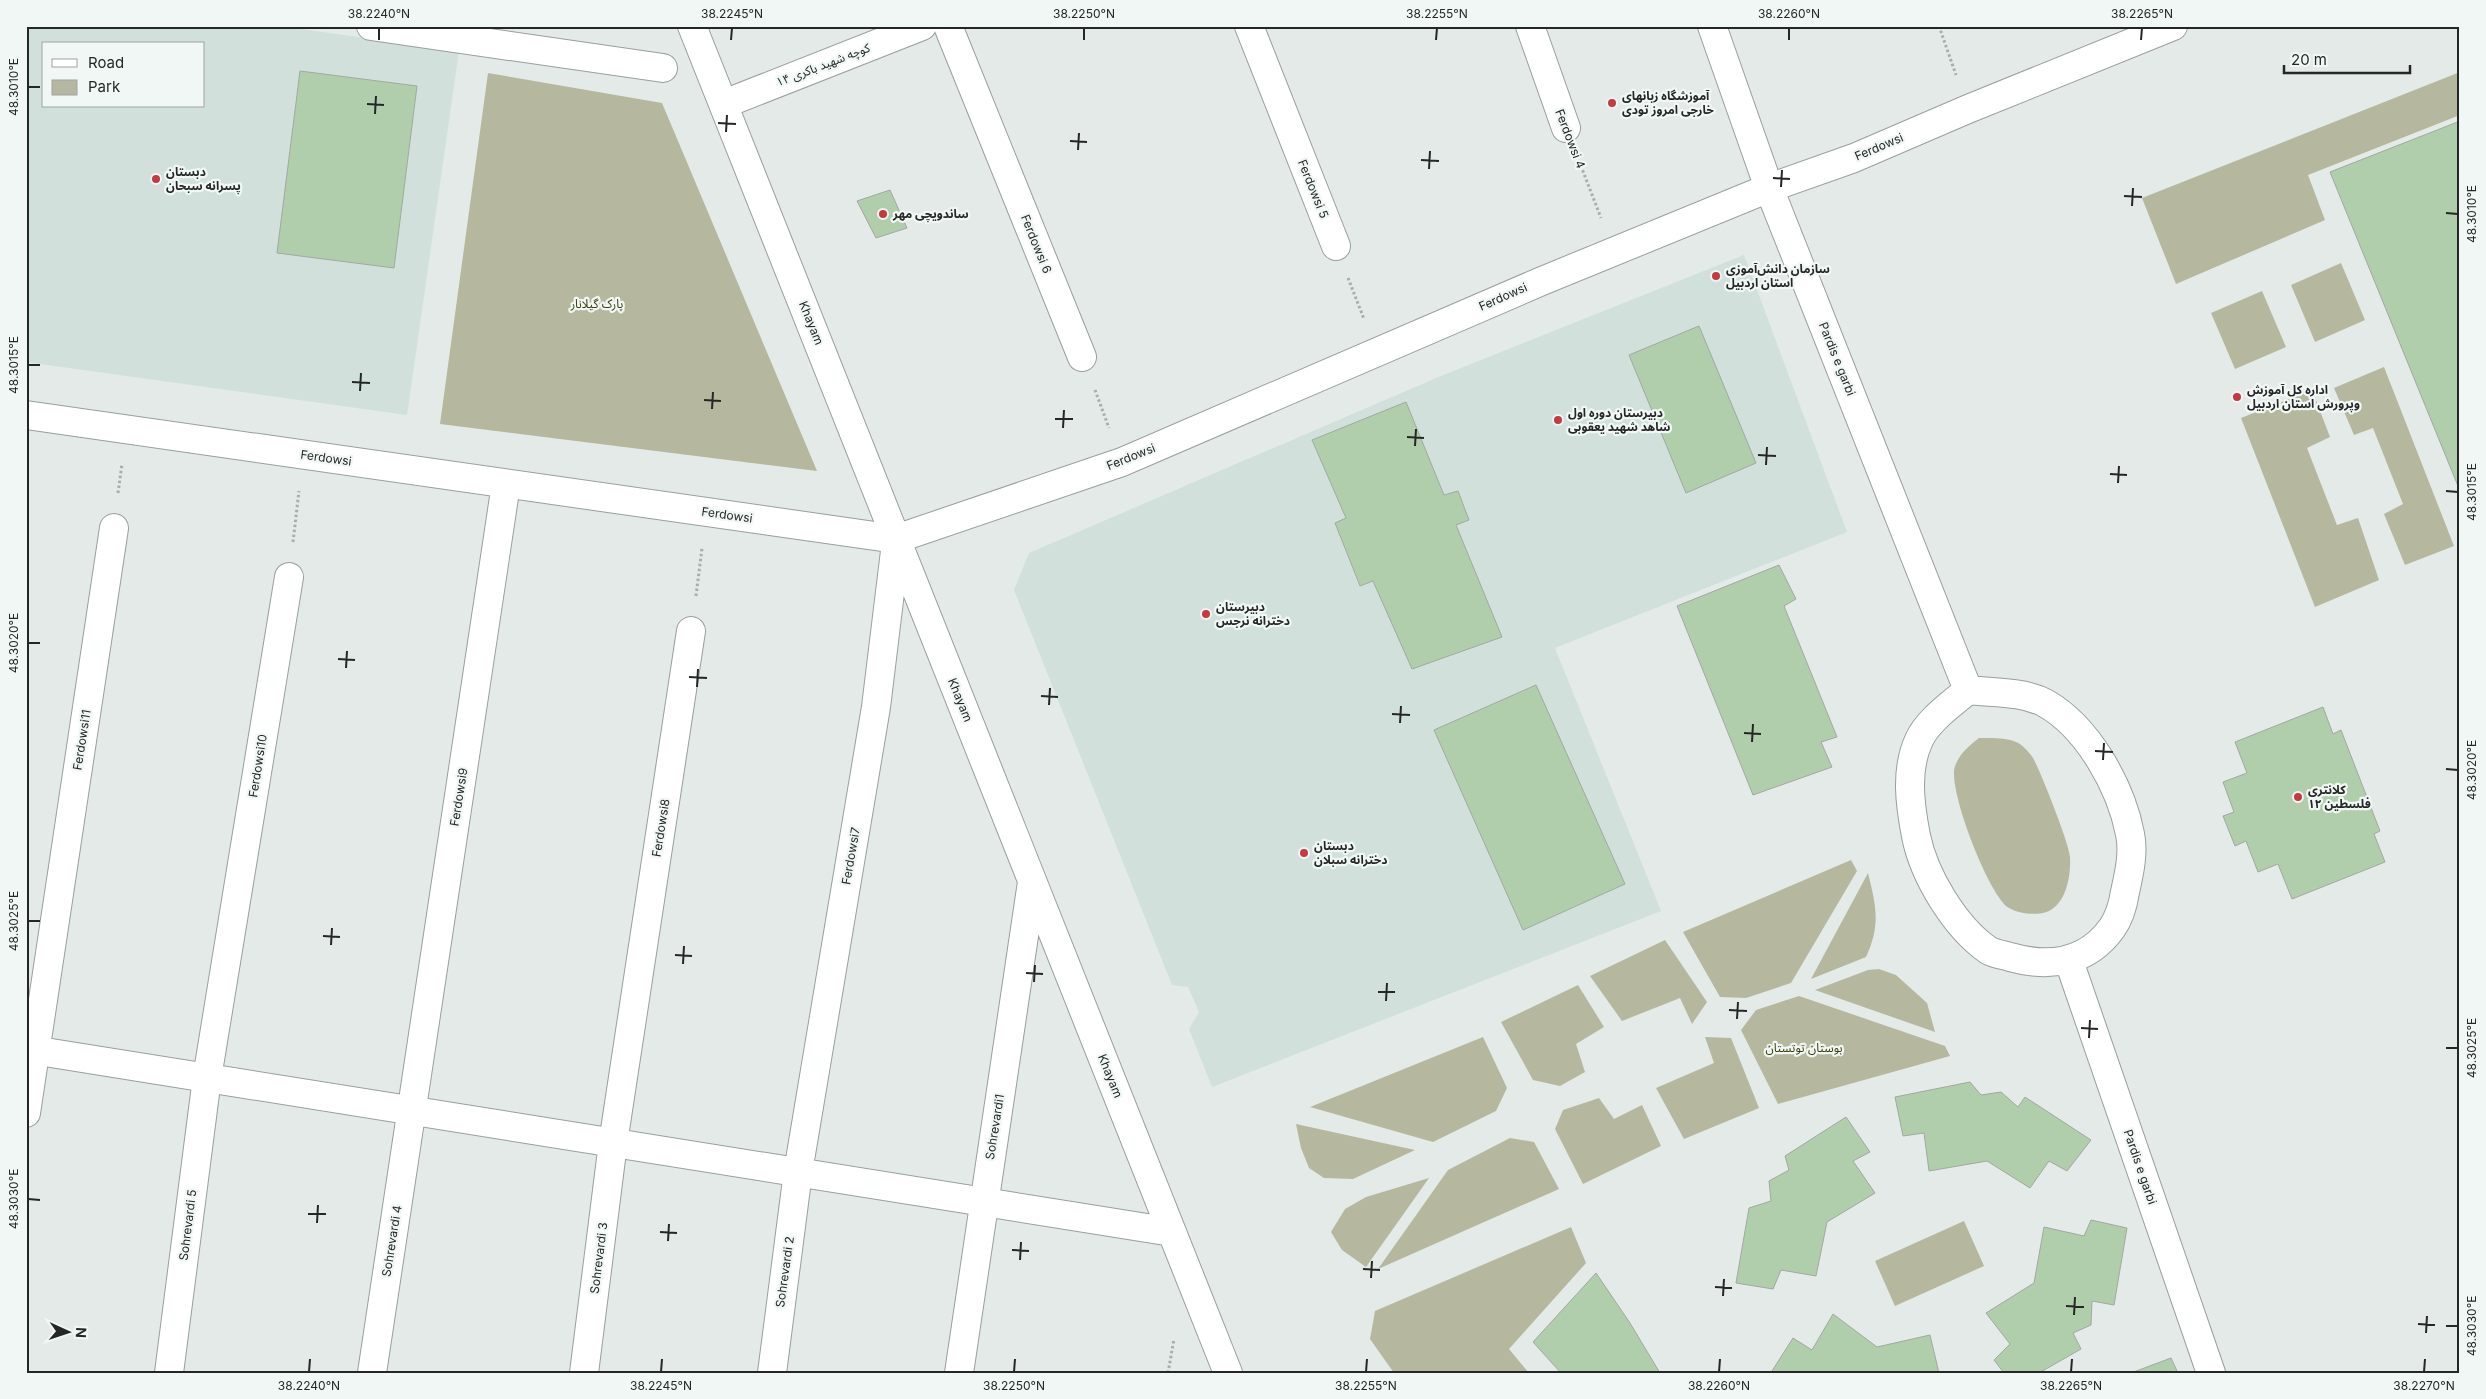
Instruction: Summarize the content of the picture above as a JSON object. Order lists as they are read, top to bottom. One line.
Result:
{"streets":{"street":["کوچه شهید باکری ۱۴","Ferdowsi 4","Ferdowsi","Ferdowsi 5","Ferdowsi 6","Khayam","Pardis e garbi","Ferdowsi11","Ferdowsi10","Ferdowsi9","Ferdowsi8","Ferdowsi7","Sohrevardi1","Sohrevardi 5","Sohrevardi 4","Sohrevardi 3","Sohrevardi 2"]},"crossings":[["کوچه شهید باکری ۱۴","Khayam"],["Ferdowsi 4","Ferdowsi"],["Ferdowsi","Khayam"],["Ferdowsi","Pardis e garbi"],["Ferdowsi","Ferdowsi9"],["Ferdowsi","Ferdowsi7"],["Khayam","Ferdowsi7"],["Khayam","Sohrevardi1"],["Ferdowsi10","Sohrevardi 5"],["Ferdowsi9","Sohrevardi 4"],["Ferdowsi8","Sohrevardi 3"],["Ferdowsi7","Sohrevardi 2"]],"parks":["پارک گیلانار","بوستان توتستان"],"places":["آموزشگاه زبانهای خارجی امروز تودی","دبستان پسرانه سبحان","ساندویچی مهر","سازمان دانش‌آموزی استان اردبیل","اداره کل آموزش وپرورش استان اردبیل","دبیرستان دوره اول شاهد شهید یعقوبی","دبیرستان دخترانه نرجس","کلانتری ۱۲ فلسطین","دبستان دخترانه سبلان"],"legend":["Road","Park"],"scale_bar":"20 m","north":"right","coordinates":["38.2240°N","38.2245°N","38.2250°N","38.2255°N","38.2260°N","38.2265°N","48.3010°E","48.3015°E","48.3020°E","48.3025°E","48.3030°E","38.2270°N"]}
